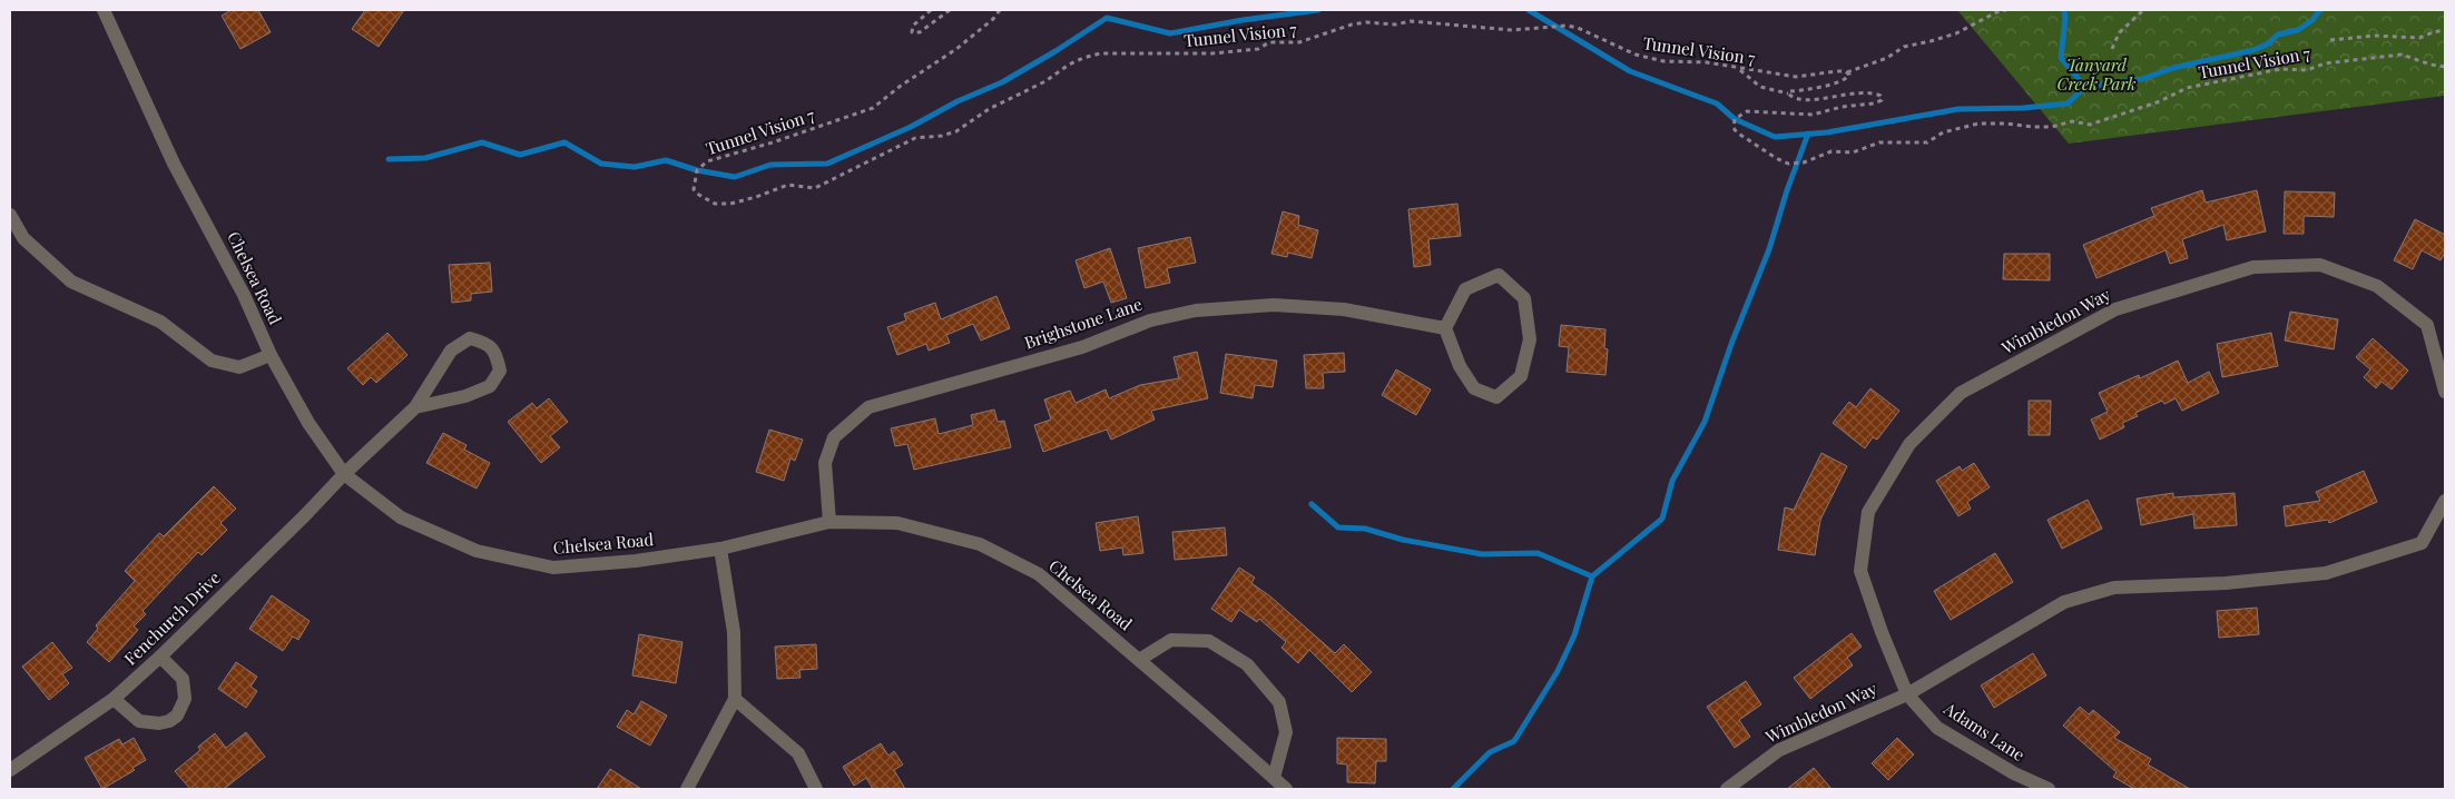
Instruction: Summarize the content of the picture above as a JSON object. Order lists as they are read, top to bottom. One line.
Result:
{"streets":{"street":["Chelsea Road","Wimbledon Way","Brighstone Lane","Fenchurch Drive","Adams Lane"],"path":["Tunnel Vision 7"]},"crossings":[["Chelsea Road","Brighstone Lane"],["Chelsea Road","Fenchurch Drive"],["Wimbledon Way","Adams Lane"]],"parks":["Tanyard Creek Park"]}
